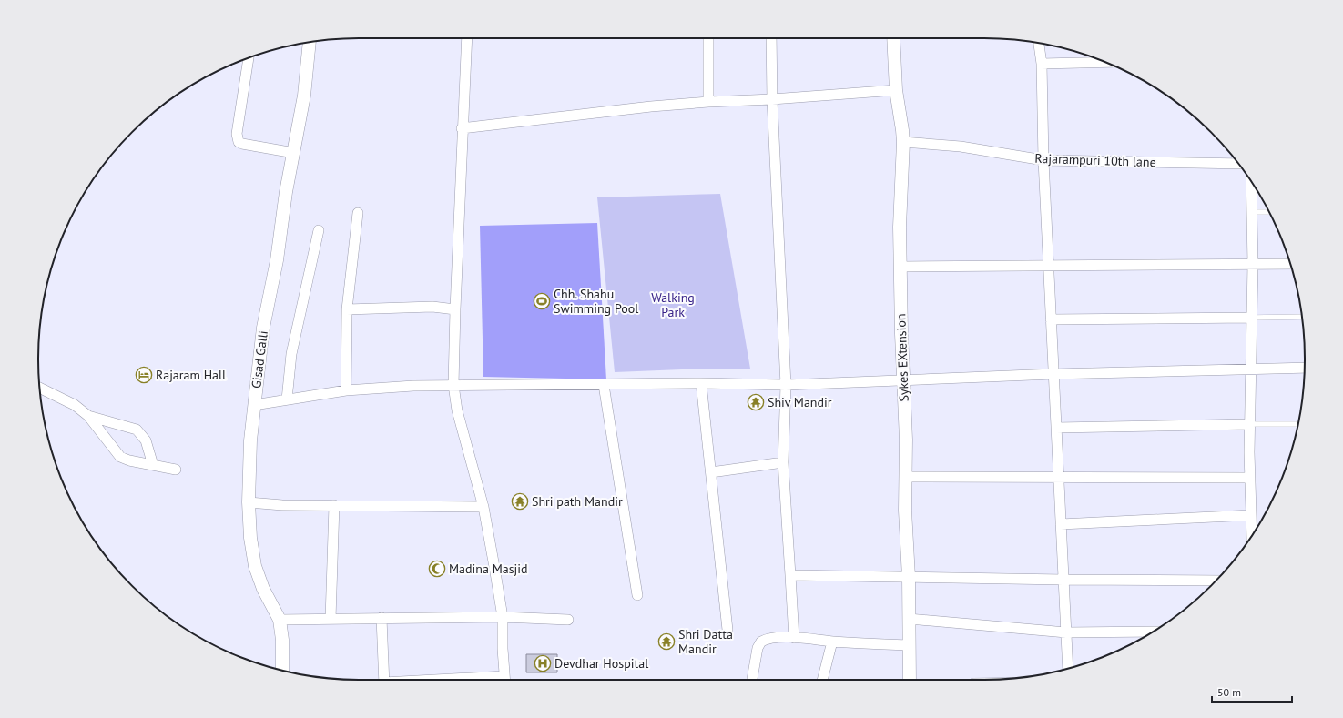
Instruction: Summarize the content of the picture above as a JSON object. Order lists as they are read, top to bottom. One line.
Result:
{"streets":{"street":["Rajarampuri 10th lane","Sykes EXtension","Gisad Galli"]},"crossings":[["Rajarampuri 10th lane","Sykes EXtension"]],"parks":["Walking Park"],"places":{"sports":["Chh. Shahu Swimming Pool"],"hotel":["Rajaram Hall"],"temple":["Shiv Mandir","Shri path Mandir","Shri Datta Mandir"],"mosque":["Madina Masjid"],"hospital":["Devdhar Hospital"]},"scale_bar":"50 m"}
